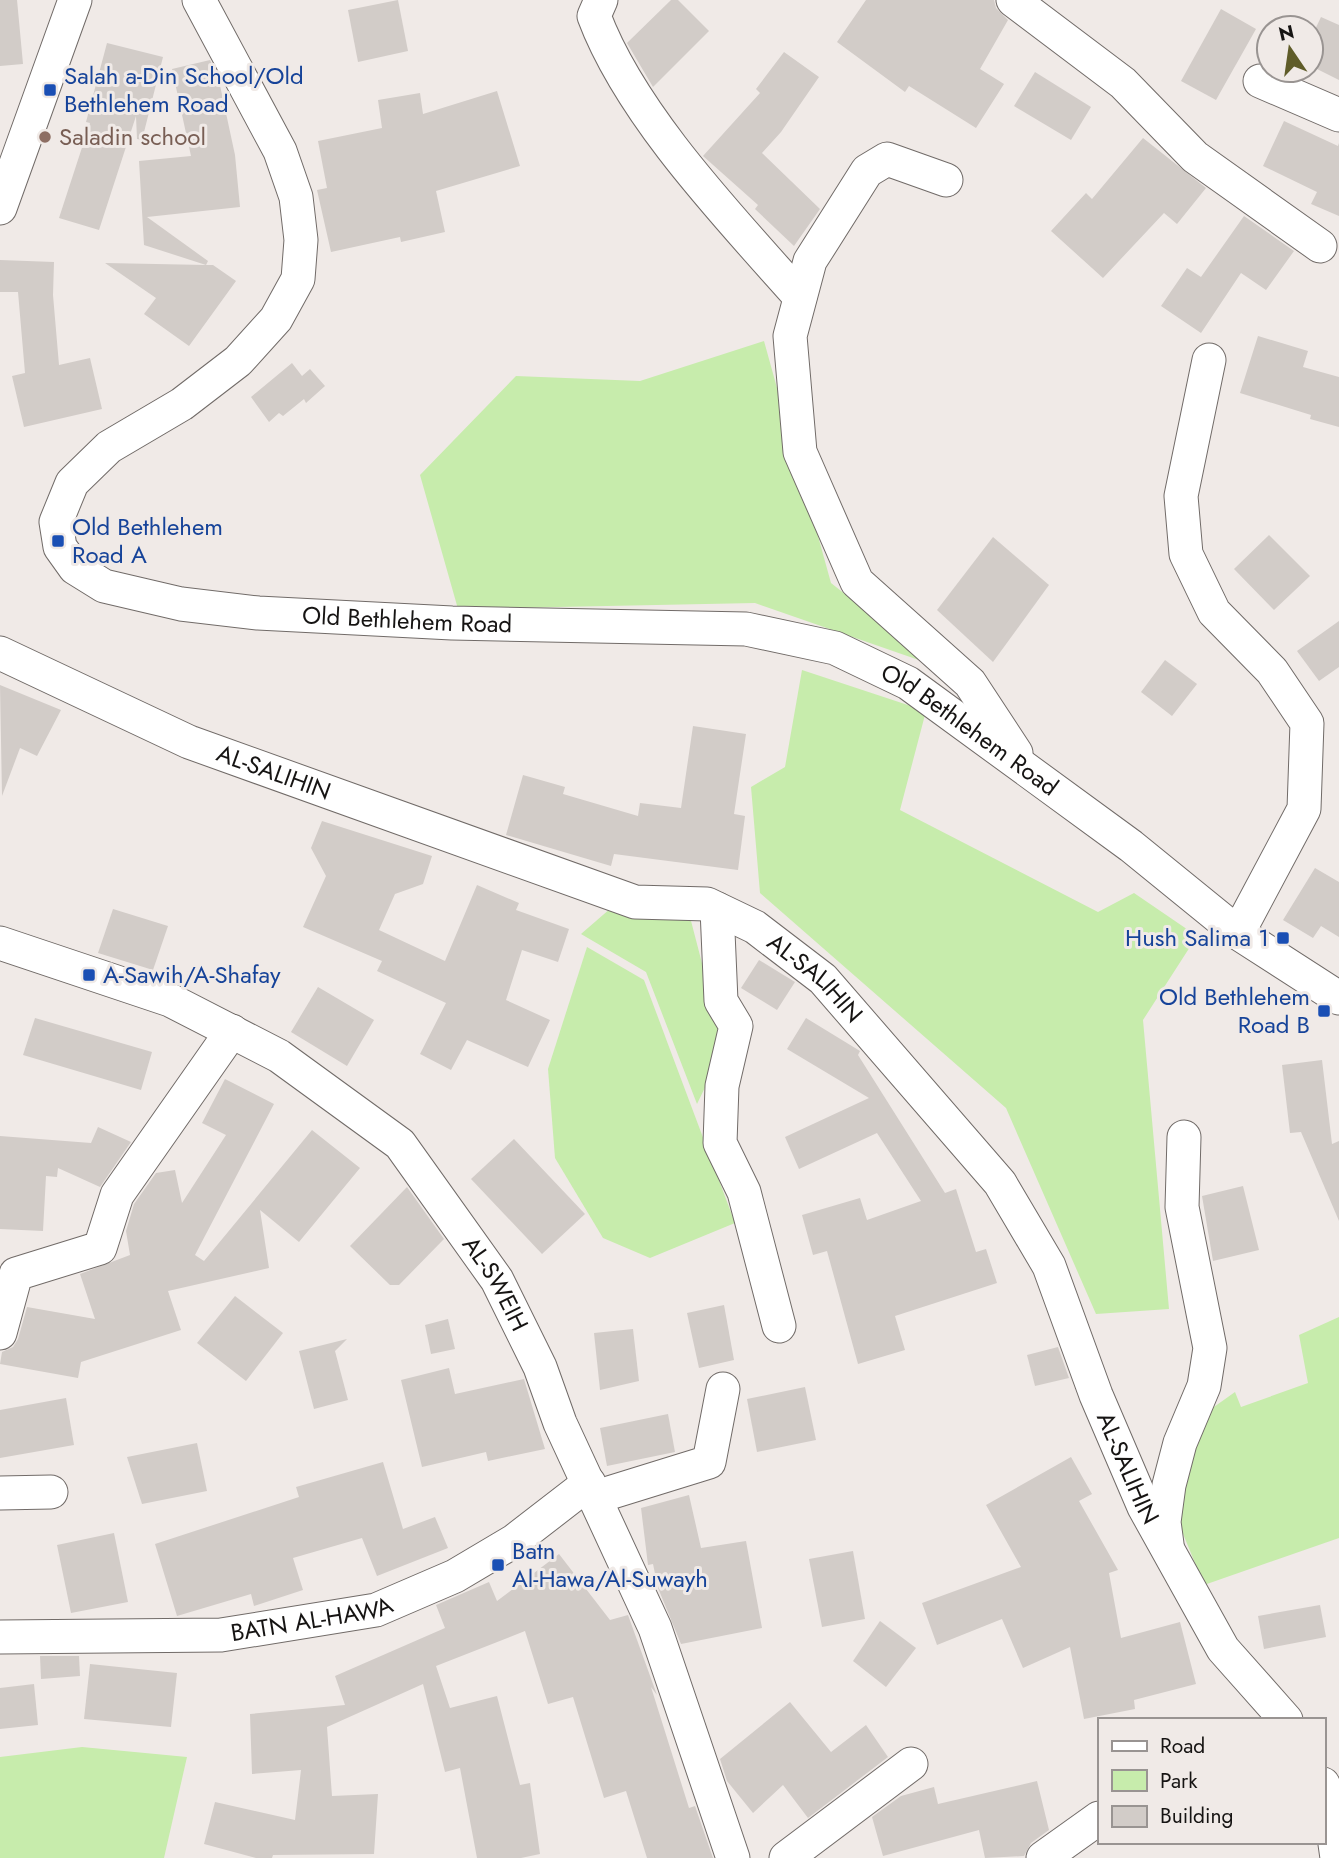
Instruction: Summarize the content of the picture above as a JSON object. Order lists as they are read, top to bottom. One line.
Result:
{"streets":{"street":["Old Bethlehem Road","AL-SALIHIN","AL-SWEIH","BATN AL-HAWA"]},"crossings":[["AL-SWEIH","BATN AL-HAWA"]],"places":{"transit":["Salah a-Din School/Old Bethlehem Road","Old Bethlehem Road A","Hush Salima 1","A-Sawih/A-Shafay","Old Bethlehem Road B","Batn Al-Hawa/Al-Suwayh"],"other":["Saladin school"]},"legend":["Road","Park","Building"],"north":"top"}
